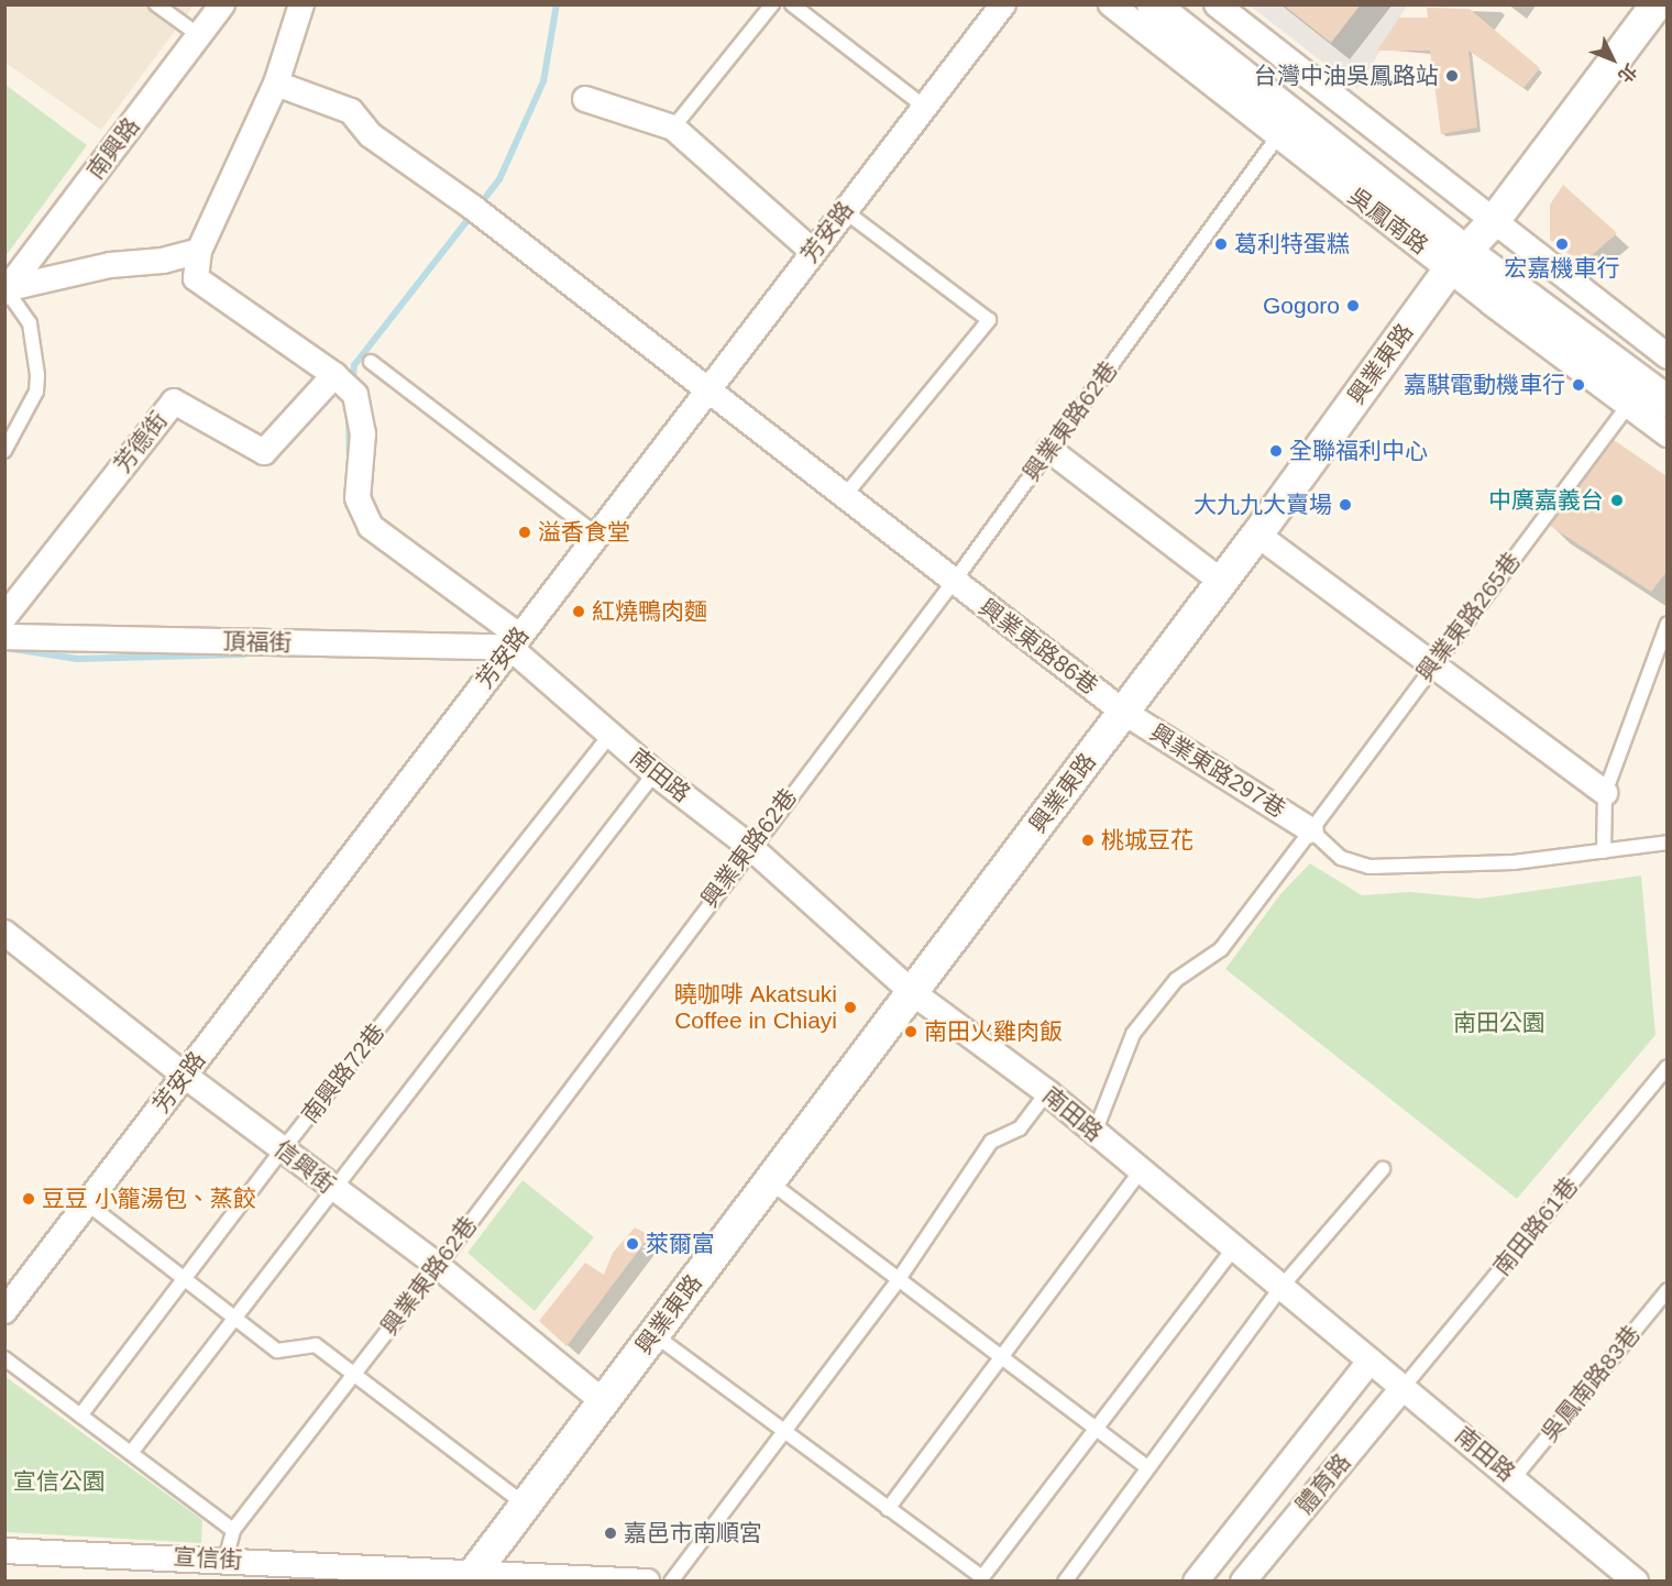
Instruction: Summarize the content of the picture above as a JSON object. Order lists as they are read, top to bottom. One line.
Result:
{"streets":{"street":["南興路","吳鳳南路","芳安路","興業東路","芳德街","頂福街","興業東路86巷","興業東路297巷","南田路","信興街","體育路","宣信街"],"lane":["興業東路62巷","興業東路265巷","南興路72巷","南田路61巷","吳鳳南路83巷"]},"crossings":[["吳鳳南路","興業東路"],["吳鳳南路","興業東路62巷"],["吳鳳南路","興業東路265巷"],["芳安路","頂福街"],["芳安路","興業東路86巷"],["芳安路","南田路"],["芳安路","信興街"],["興業東路","興業東路86巷"],["興業東路","興業東路297巷"],["興業東路","南田路"],["興業東路","信興街"],["興業東路","宣信街"],["興業東路62巷","興業東路86巷"],["興業東路62巷","南田路"],["興業東路62巷","信興街"],["興業東路62巷","宣信街"],["芳德街","南田路"],["興業東路265巷","興業東路297巷"],["興業東路265巷","南田路"],["頂福街","南田路"],["興業東路86巷","興業東路297巷"],["南田路","南興路72巷"],["南田路","南田路61巷"],["南田路","吳鳳南路83巷"],["南田路","體育路"],["南興路72巷","信興街"],["南田路61巷","體育路"]],"parks":["南田公園","宣信公園"],"places":["台灣中油吳鳳路站","葛利特蛋糕","宏嘉機車行","Gogoro","嘉騏電動機車行","全聯福利中心","中廣嘉義台","大九九大賣場","溢香食堂","紅燒鴨肉麵","桃城豆花","曉咖啡 Akatsuki Coffee in Chiayi","南田火雞肉飯","豆豆 小籠湯包、蒸餃","萊爾富","嘉邑市南順宮"],"north":"bottom right"}
